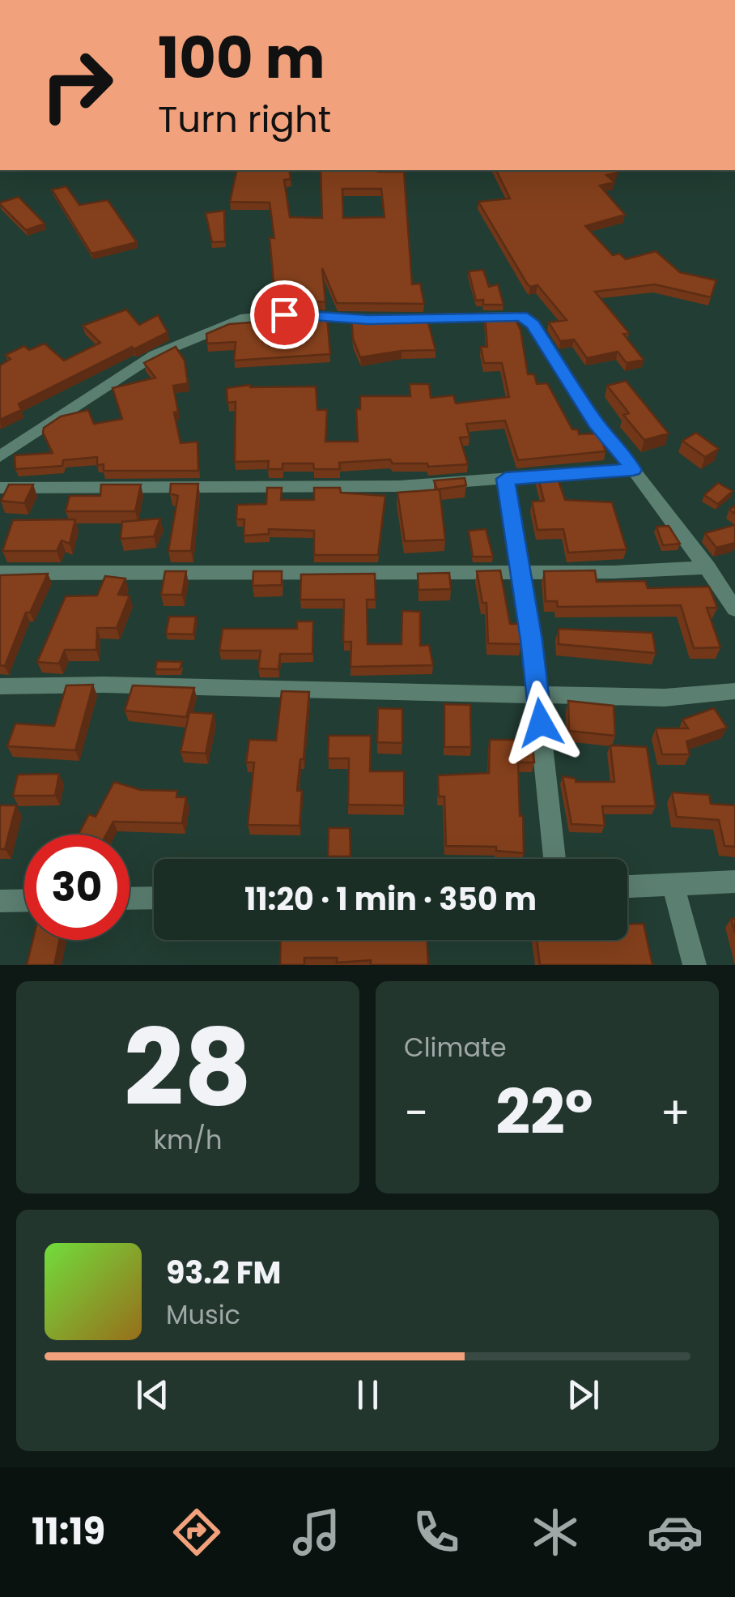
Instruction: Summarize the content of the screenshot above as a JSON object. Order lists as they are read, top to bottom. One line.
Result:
{"page":{"turn":["100 m","Turn right"],"limit":"30","trip":"11:20 · 1 min · 350 m","tile":[["28","km/h"],"Climate"],"heat":["−","22°","+"],"song":["93.2 FM","Music"],"tabs":"11:19"}}
